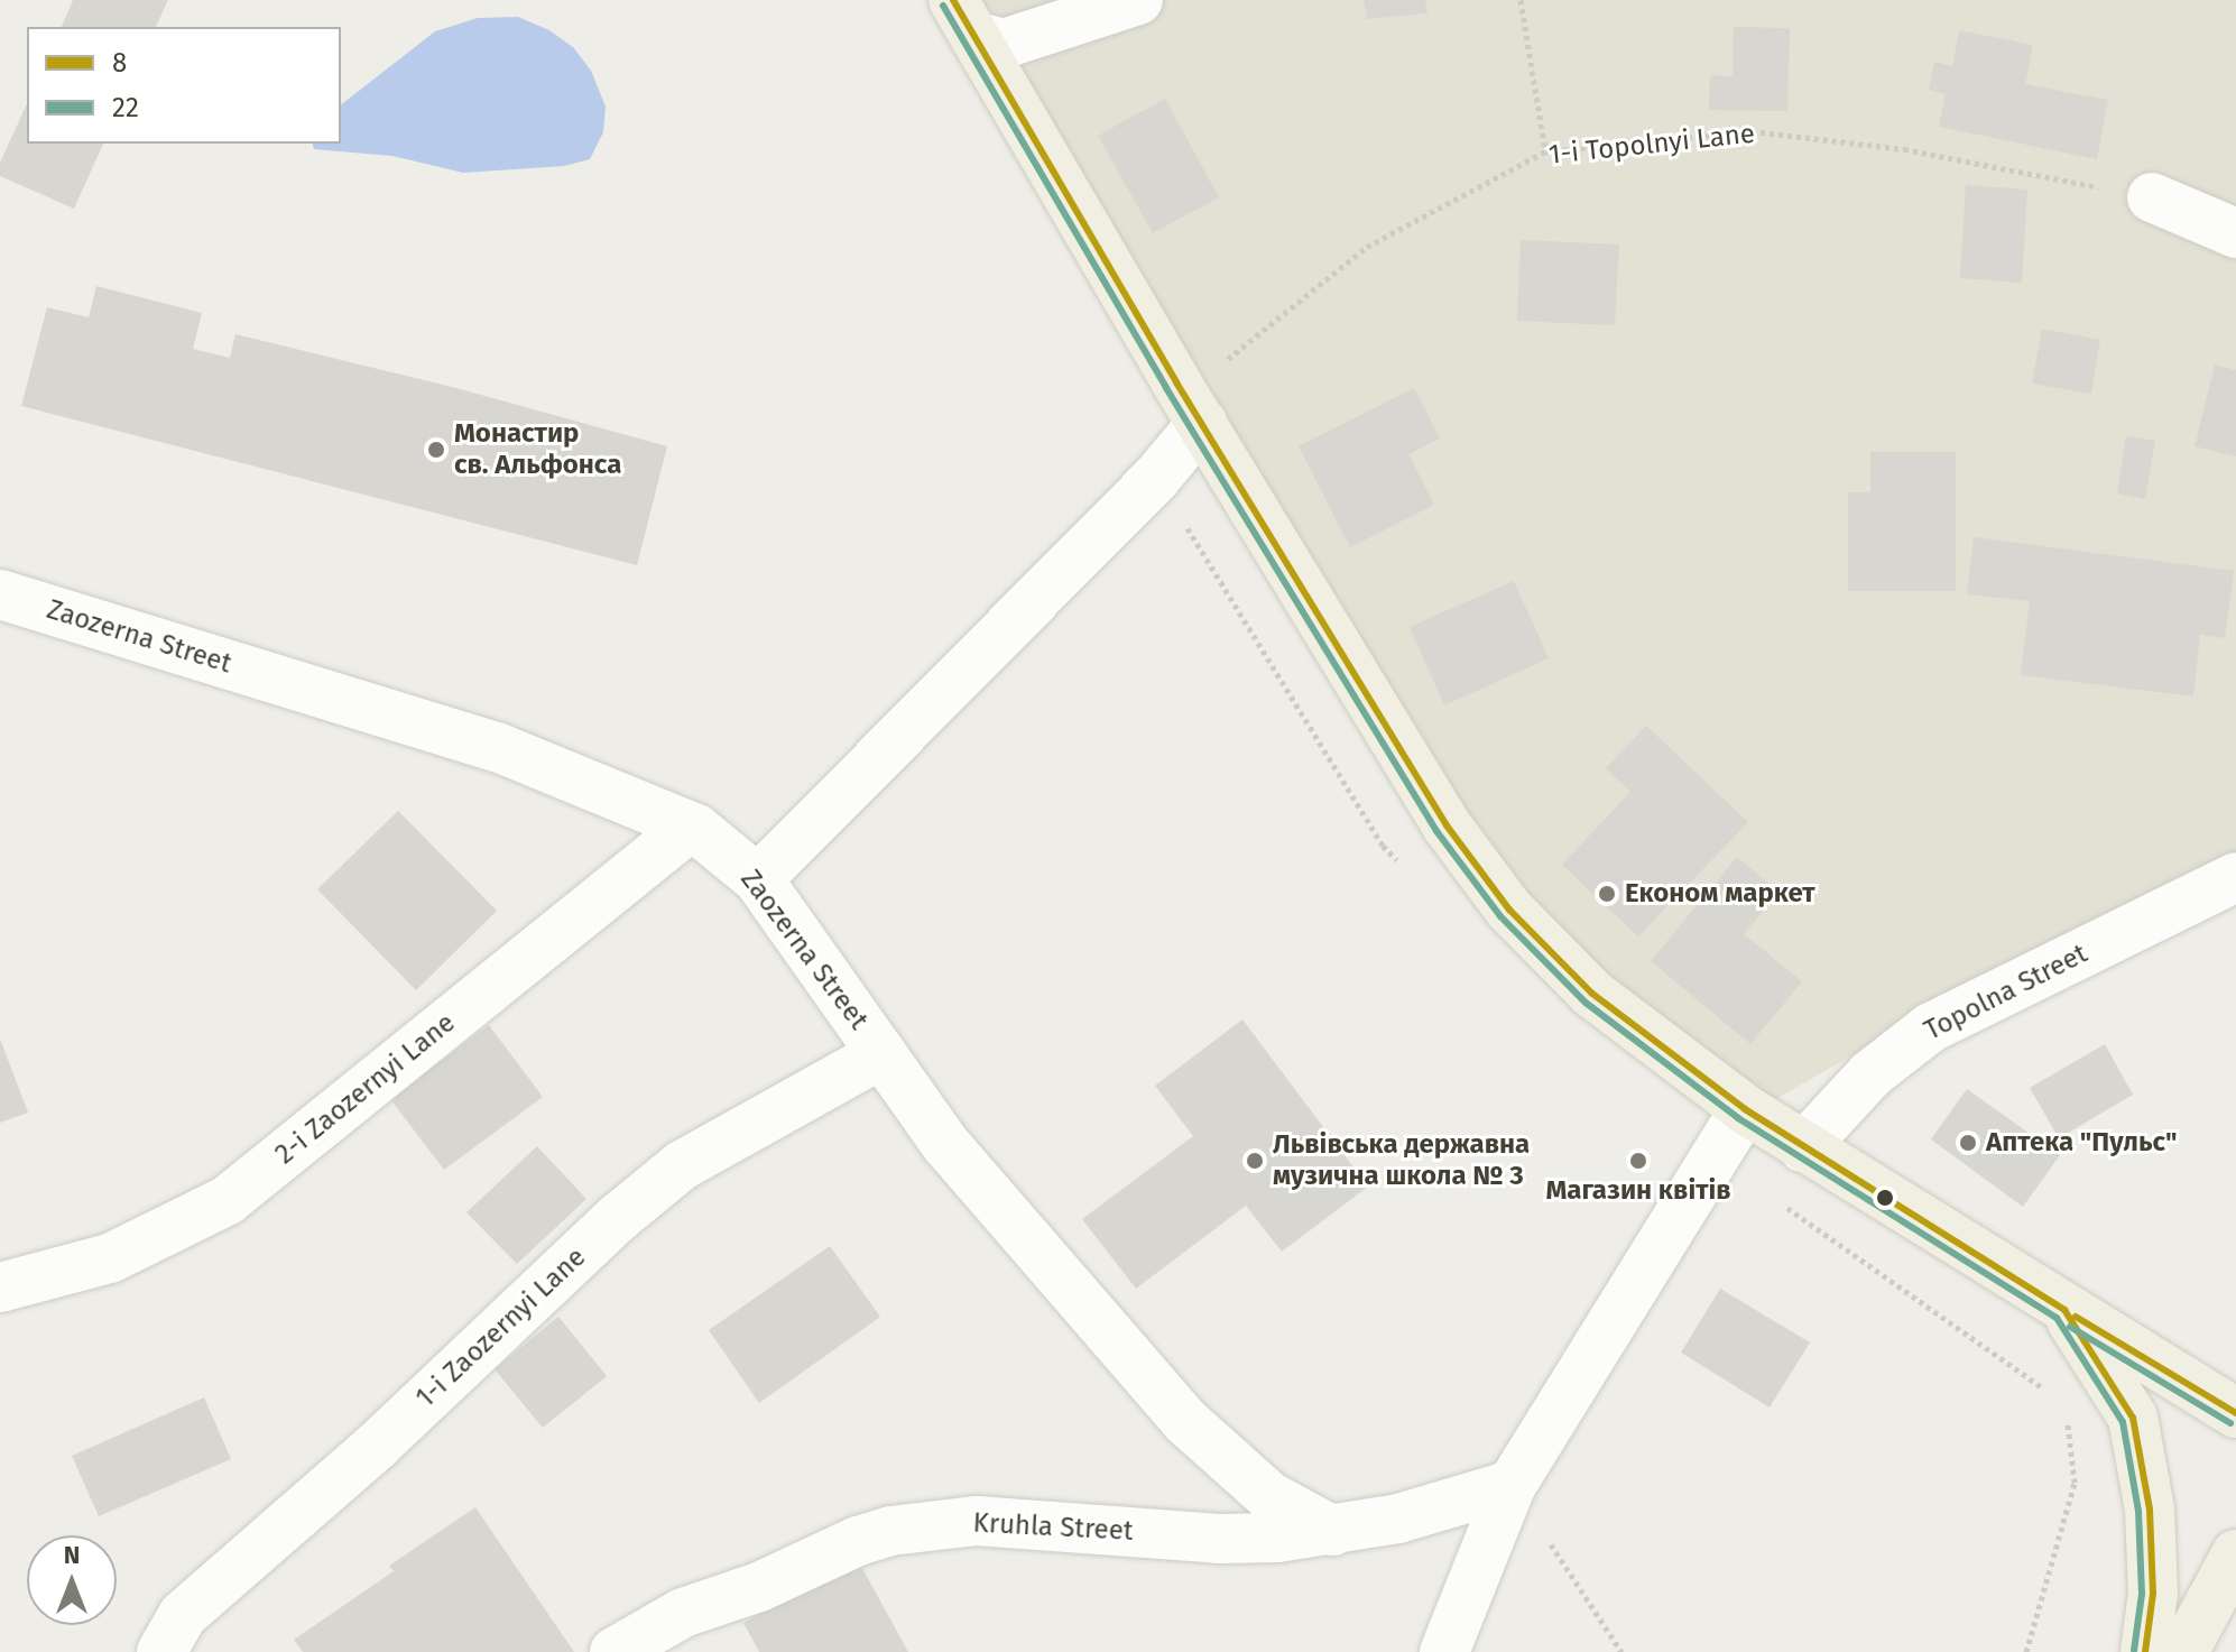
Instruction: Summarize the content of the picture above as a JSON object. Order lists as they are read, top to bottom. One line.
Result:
{"streets":{"street":["Zaozerna Street","Topolna Street","2-i Zaozernyi Lane","1-i Zaozernyi Lane","Kruhla Street"],"path":["1-i Topolnyi Lane"]},"crossings":[["Zaozerna Street","2-i Zaozernyi Lane"],["Zaozerna Street","1-i Zaozernyi Lane"],["Zaozerna Street","Kruhla Street"]],"places":["Монастир св. Альфонса","Економ маркет","Аптека \"Пульс\"","Львівська державна музична школа № 3","Магазин квітів"],"lines":["transit line 8","transit line 22"],"legend":["8","22"],"north":"top"}
